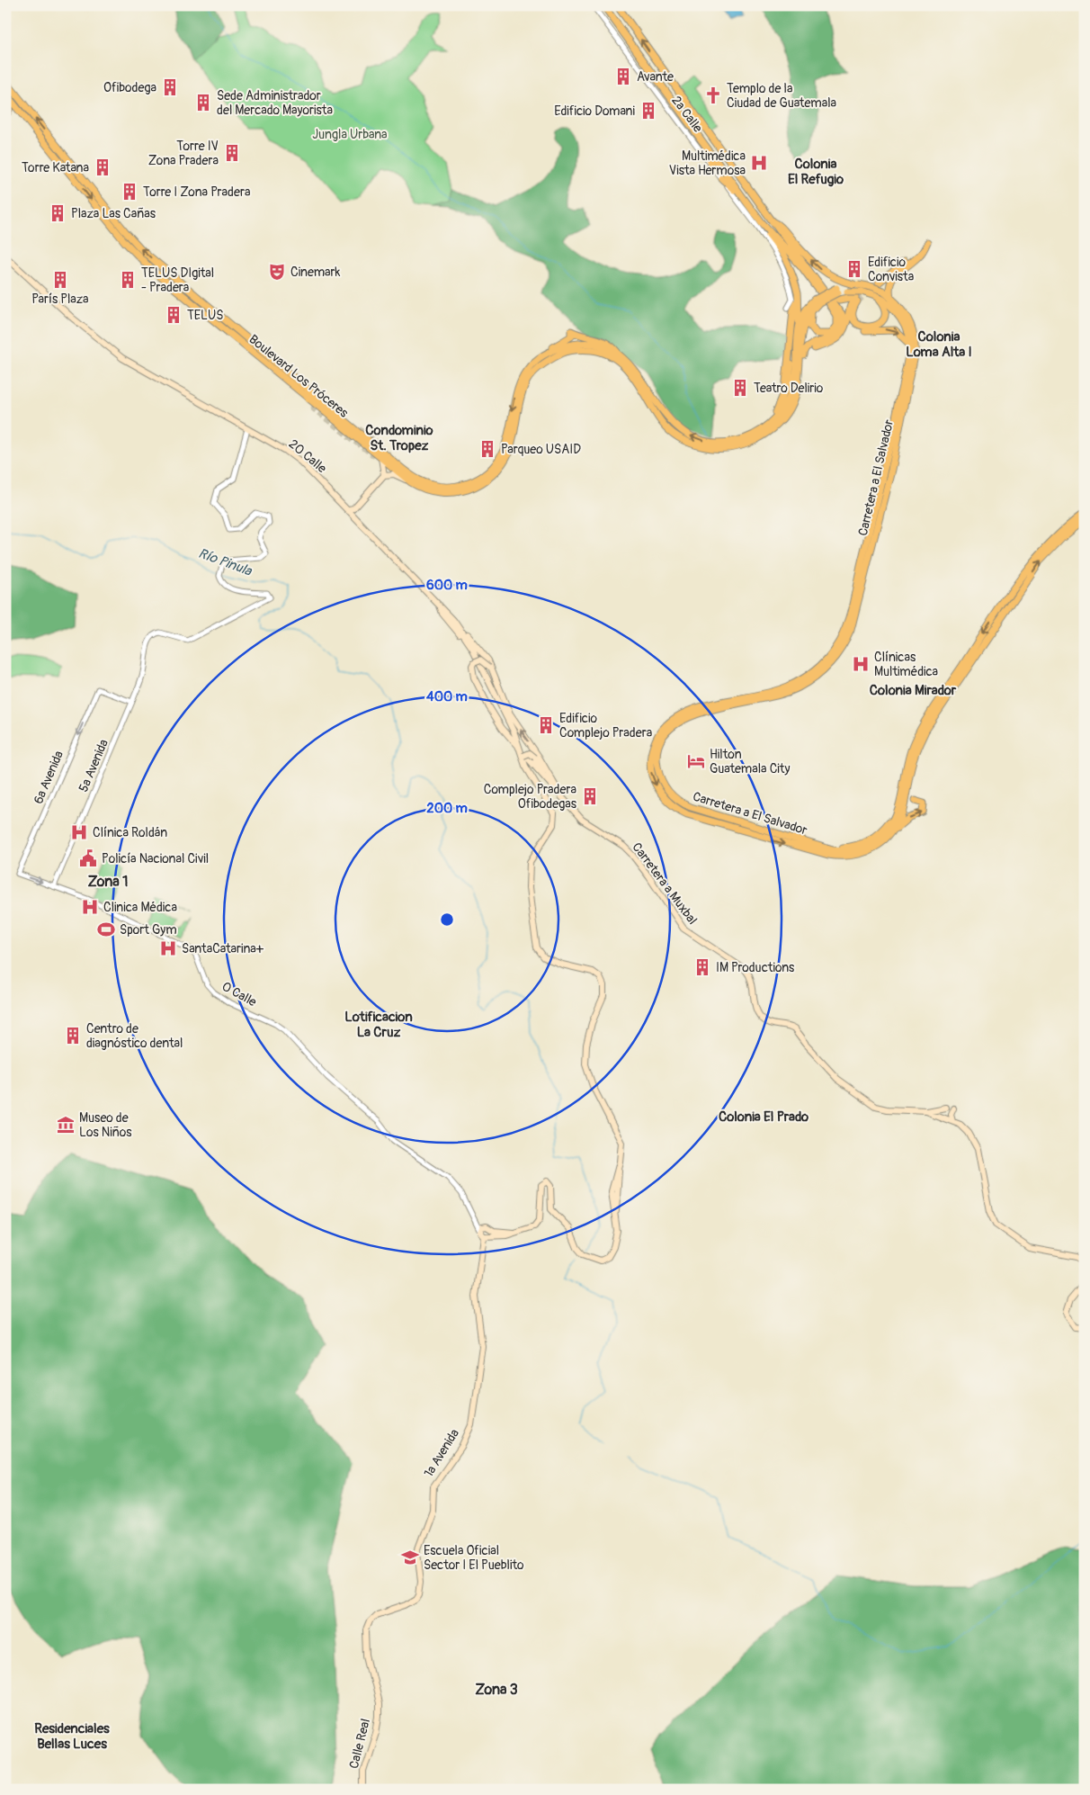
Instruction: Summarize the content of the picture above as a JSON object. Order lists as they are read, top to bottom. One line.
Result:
{"streets":{"main road":["Boulevard Los Próceres","20 Calle","Carretera a El Salvador","Carretera a Muxbal","1a Avenida","Calle Real"],"street":["2a Calle","5a Avenida","6a Avenida","0 Calle"]},"crossings":[["Boulevard Los Próceres","Carretera a El Salvador"],["20 Calle","5a Avenida"],["20 Calle","Carretera a Muxbal"],["5a Avenida","6a Avenida"],["5a Avenida","0 Calle"],["6a Avenida","0 Calle"],["0 Calle","1a Avenida"],["1a Avenida","Calle Real"]],"one_way":["6a Avenida"],"districts":["Colonia El Refugio","Colonia Loma Alta I","Condominio St. Tropez","Colonia Mirador","Zona 1","Lotificacion La Cruz","Colonia El Prado","Zona 3","Residenciales Bellas Luces"],"water":["Río Pinula"],"parks":["Jungla Urbana"],"places":{"building":["Avante","Ofibodega","Sede Administrador del Mercado Mayorista","Edificio Domani","Torre IV Zona Pradera","Torre Katana","Torre I Zona Pradera","Plaza Las Cañas","Edificio Convista","París Plaza","TELUS DIgital - Pradera","TELUS","Teatro Delirio","Parqueo USAID","Edificio Complejo Pradera","Complejo Pradera Ofibodegas","IM Productions","Centro de diagnóstico dental"],"church":["Templo de la Ciudad de Guatemala"],"hospital":["Multimédica Vista Hermosa","Clínicas Multimédica","Clínica Roldán","Clinica Médica","SantaCatarina+"],"theatre":["Cinemark"],"hotel":["Hilton Guatemala City"],"public building":["Policía Nacional Civil"],"sports":["Sport Gym"],"museum":["Museo de Los Niños"],"school or university":["Escuela Oficial Sector I El Pueblito"]},"rings":["600 m","400 m","200 m"]}
